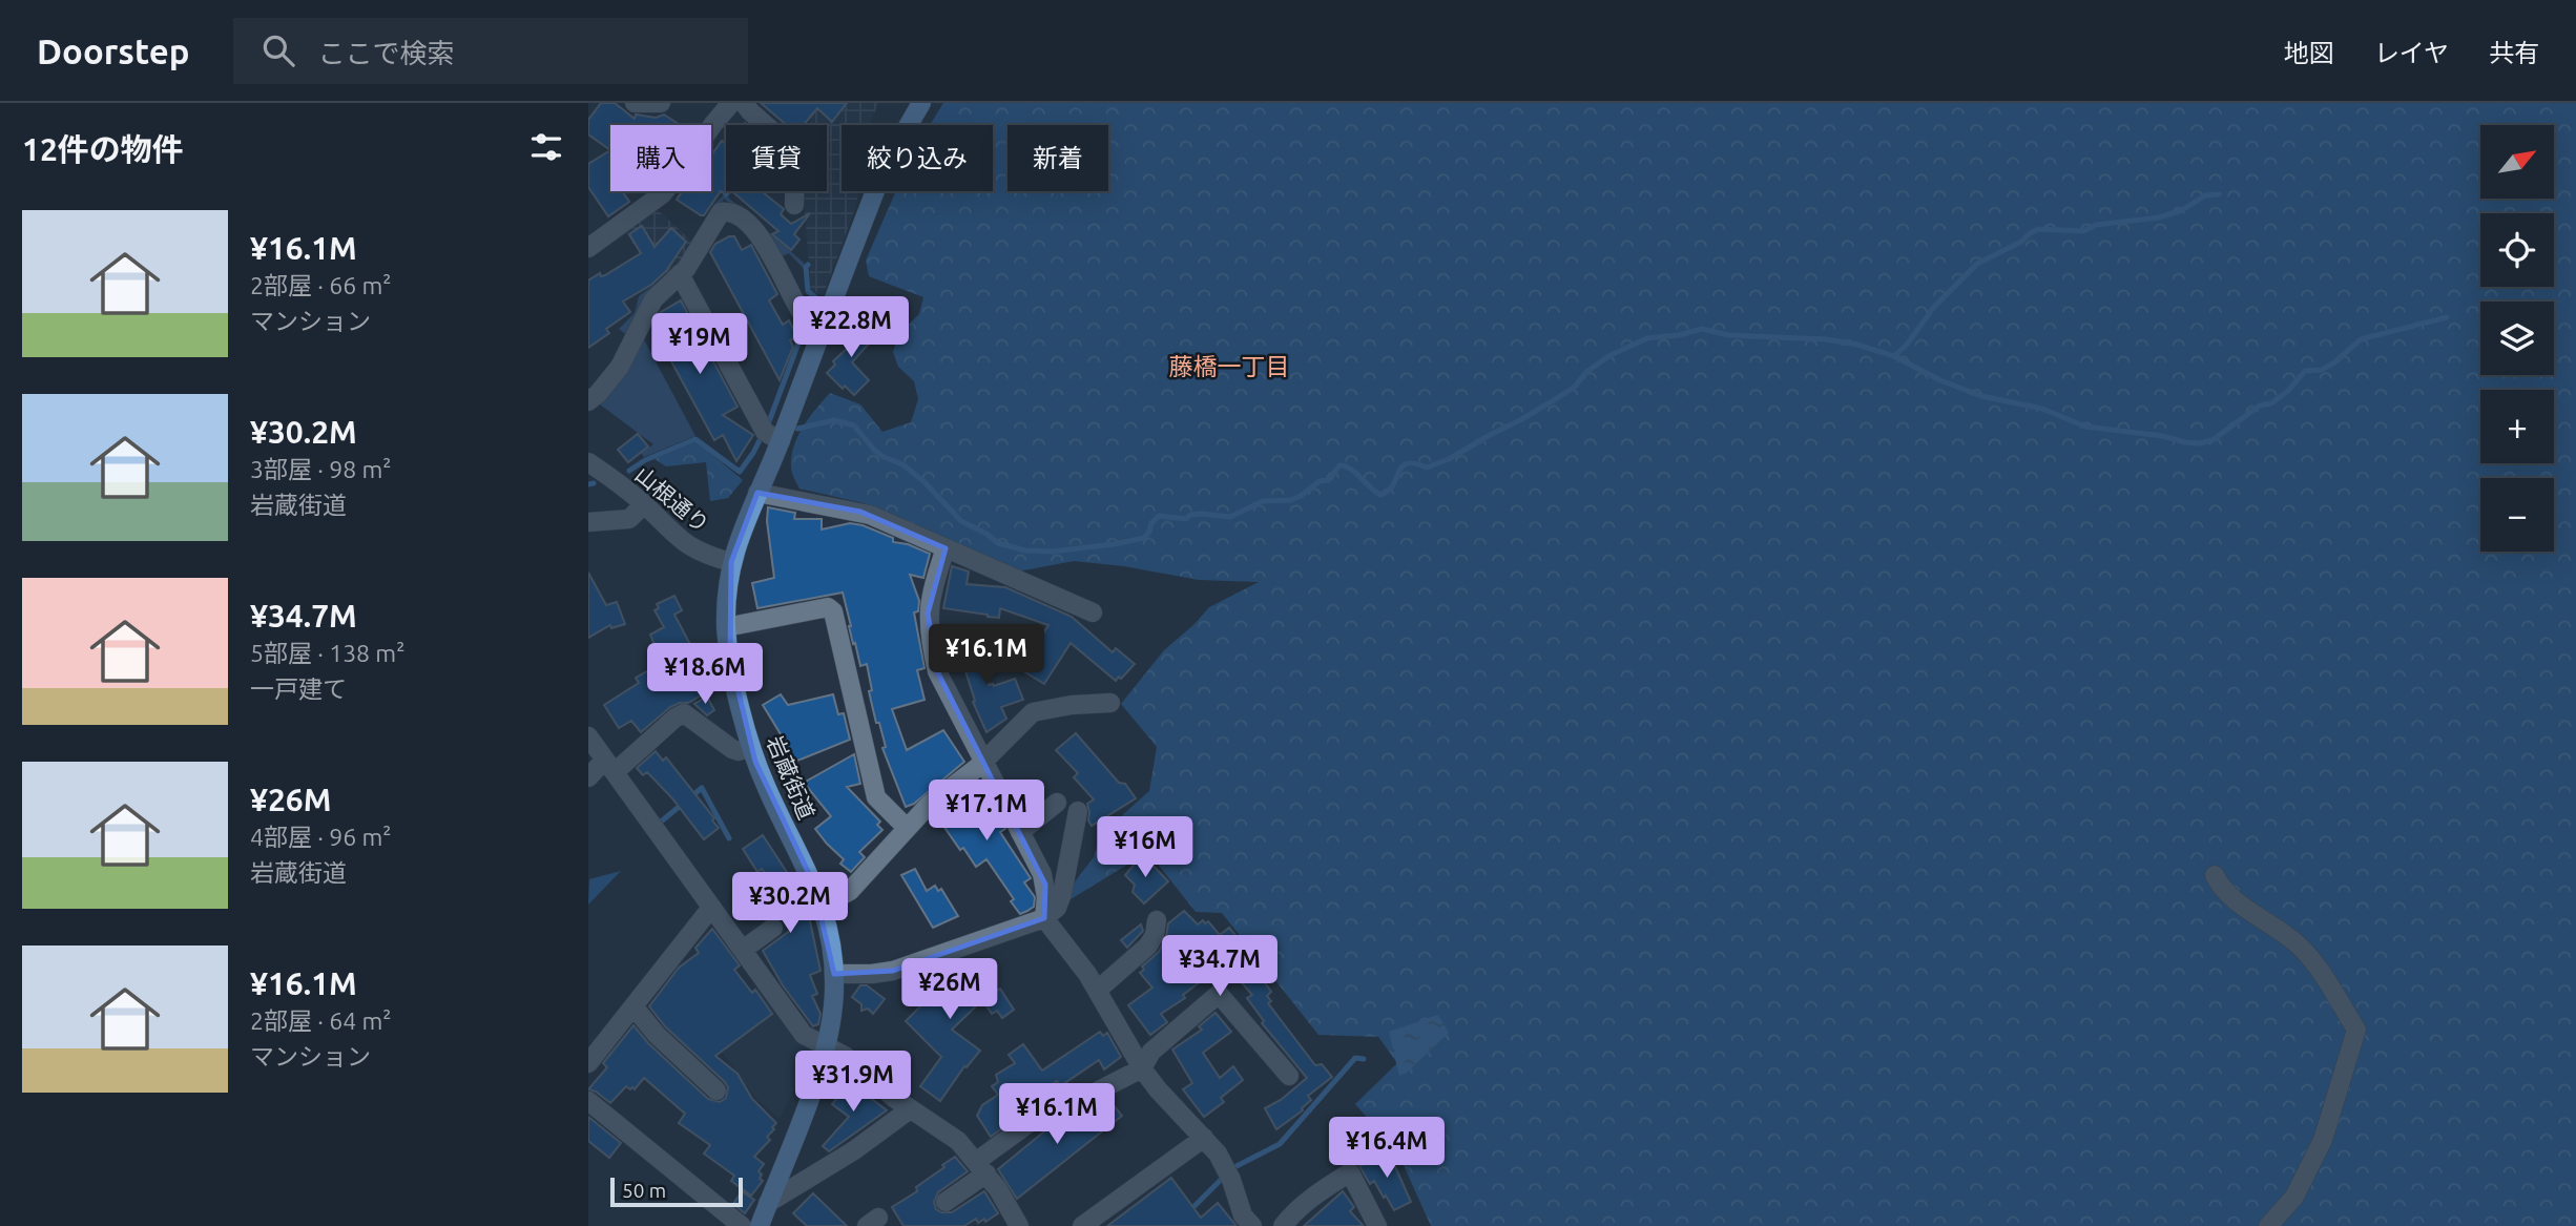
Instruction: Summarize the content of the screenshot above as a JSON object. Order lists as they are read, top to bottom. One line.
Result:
{"streets":{"main road":["岩蔵街道"],"street":["山根通り"]},"crossings":[["山根通り","岩蔵街道"]],"districts":["藤橋一丁目"],"scale_bar":"50 m","north":"top right","page":{"header":"Doorstep","search":"ここで検索","nav":["地図","レイヤ","共有"],"heading":"12件の物件","map_buttons":["+","−"],"chip":["購入","賃貸","絞り込み","新着"],"list":[{"name":"¥16.1M","note":"2部屋 · 66 m² · マンション"},{"name":"¥30.2M","note":"3部屋 · 98 m² · 岩蔵街道"},{"name":"¥34.7M","note":"5部屋 · 138 m² · 一戸建て"},{"name":"¥26M","note":"4部屋 · 96 m² · 岩蔵街道"},{"name":"¥16.1M","note":"2部屋 · 64 m² · マンション"}],"price":["¥22.8M","¥19M","¥16.1M","¥18.6M","¥17.1M","¥16M","¥30.2M","¥34.7M","¥26M","¥31.9M","¥16.1M","¥16.4M"],"scale":"50 m"}}
